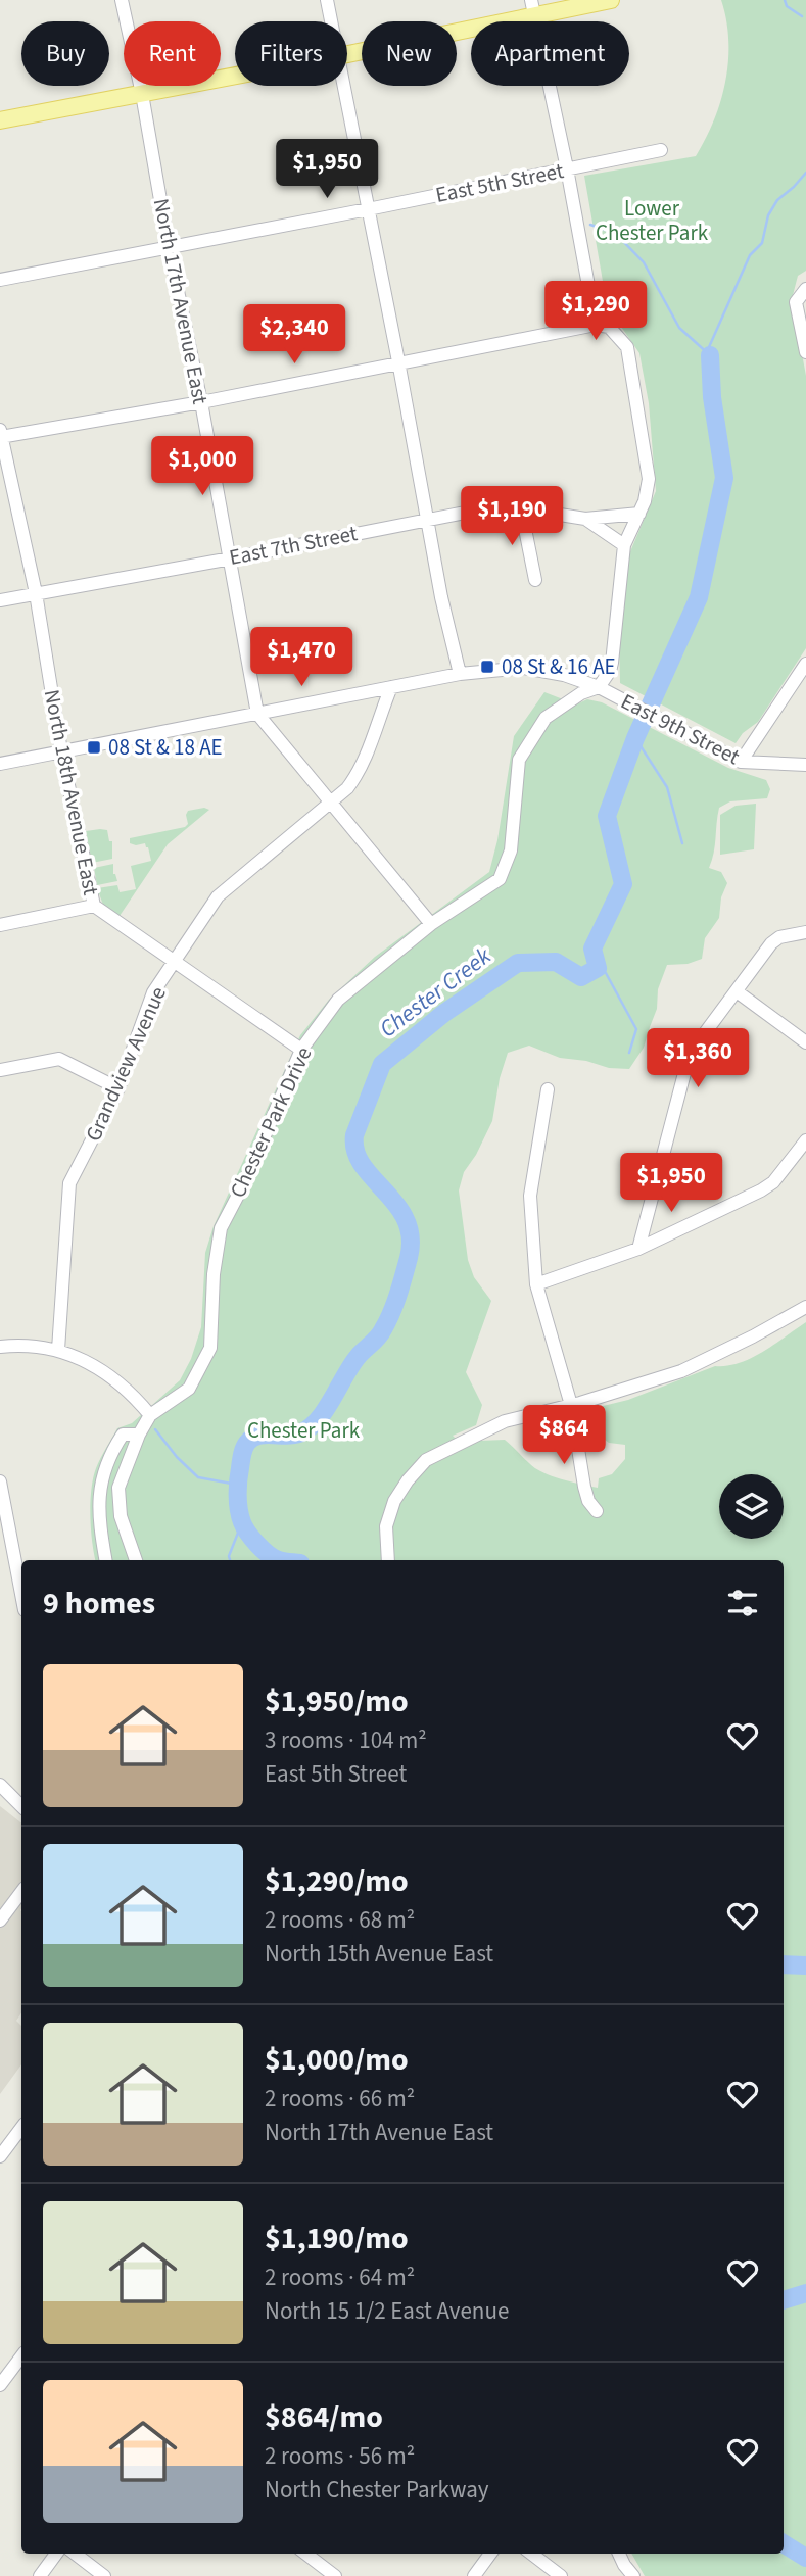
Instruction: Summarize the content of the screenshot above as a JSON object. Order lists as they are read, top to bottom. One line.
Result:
{"streets":{"street":["East 5th Street","North 17th Avenue East","East 7th Street","East 9th Street","North 18th Avenue East","Grandview Avenue","Chester Park Drive"]},"crossings":[["East 5th Street","North 17th Avenue East"],["North 17th Avenue East","East 7th Street"],["North 17th Avenue East","East 9th Street"],["East 7th Street","North 18th Avenue East"],["East 9th Street","North 18th Avenue East"],["East 9th Street","Grandview Avenue"],["East 9th Street","Chester Park Drive"],["North 18th Avenue East","Grandview Avenue"],["North 18th Avenue East","Chester Park Drive"]],"water":["Chester Creek"],"parks":["Lower Chester Park","Chester Park"],"places":{"transit":["08 St & 16 AE","08 St & 18 AE"]},"page":{"chip":["Buy","Rent","Filters","New","Apartment"],"price":["$1,950","$1,290","$2,340","$1,000","$1,190","$1,470","$1,360","$1,950","$864"],"heading":"9 homes","list":[{"name":"$1,950/mo","note":"3 rooms · 104 m² · East 5th Street"},{"name":"$1,290/mo","note":"2 rooms · 68 m² · North 15th Avenue East"},{"name":"$1,000/mo","note":"2 rooms · 66 m² · North 17th Avenue East"},{"name":"$1,190/mo","note":"2 rooms · 64 m² · North 15 1/2 East Avenue"},{"name":"$864/mo","note":"2 rooms · 56 m² · North Chester Parkway"}]}}
